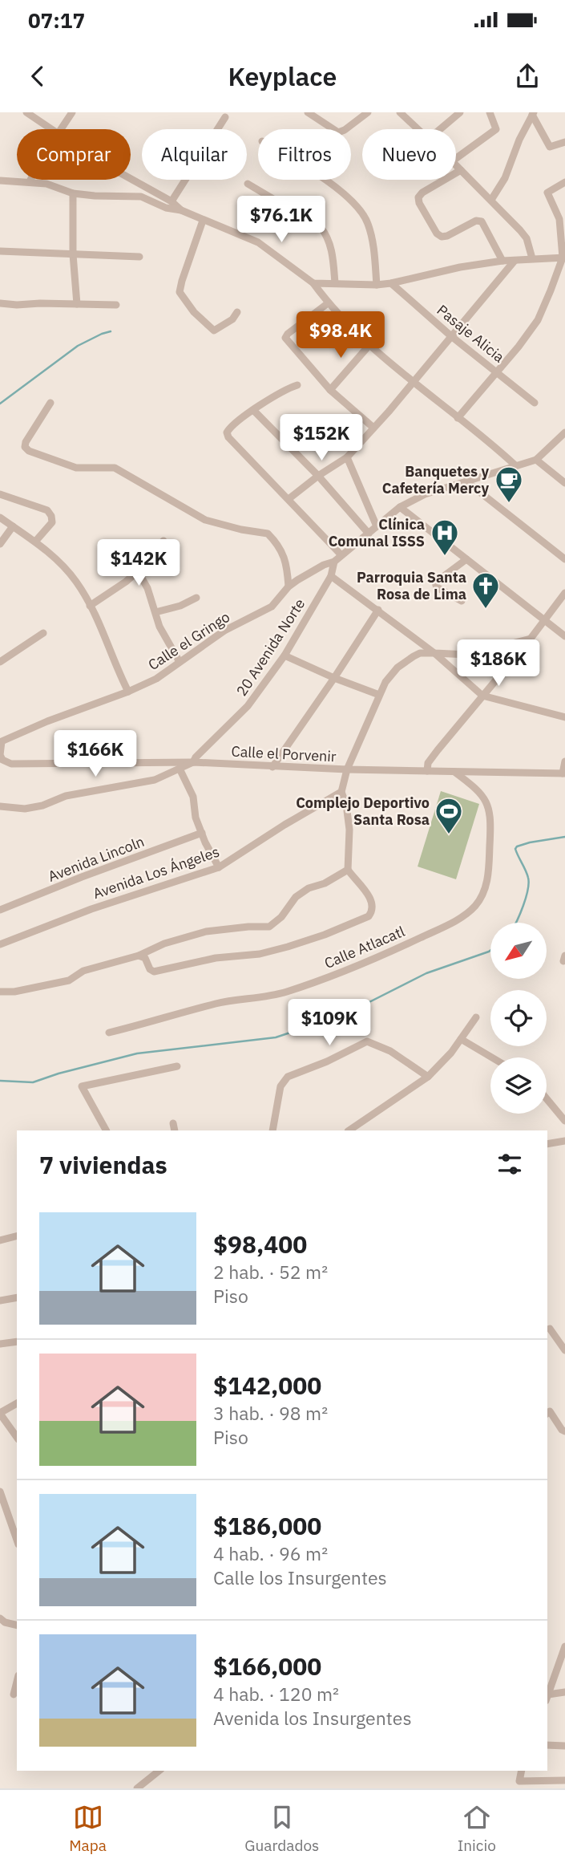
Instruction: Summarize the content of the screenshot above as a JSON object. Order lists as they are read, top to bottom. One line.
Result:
{"streets":{"street":["Pasaje Alicia","Calle el Gringo","20 Avenida Norte","Calle el Porvenir","Avenida Lincoln","Avenida Los Ángeles","Calle Atlacatl"]},"crossings":[["Calle el Gringo","20 Avenida Norte"],["Calle el Gringo","Calle el Porvenir"],["20 Avenida Norte","Calle el Porvenir"],["Calle el Porvenir","Calle Atlacatl"]],"places":{"cafe":["Banquetes y Cafetería Mercy"],"hospital":["Clínica Comunal ISSS"],"church":["Parroquia Santa Rosa de Lima"],"sports":["Complejo Deportivo Santa Rosa"]},"north":"bottom left","page":{"status":"07:17","header":"Keyplace","chip":["Comprar","Alquilar","Filtros","Nuevo"],"price":["$76.1K","$98.4K","$152K","$142K","$186K","$166K","$109K"],"heading":"7 viviendas","list":[{"name":"$98,400","note":"2 hab. · 52 m² · Piso"},{"name":"$142,000","note":"3 hab. · 98 m² · Piso"},{"name":"$186,000","note":"4 hab. · 96 m² · Calle los Insurgentes"},{"name":"$166,000","note":"4 hab. · 120 m² · Avenida los Insurgentes"}],"tabs":["Mapa","Guardados","Inicio"]}}
